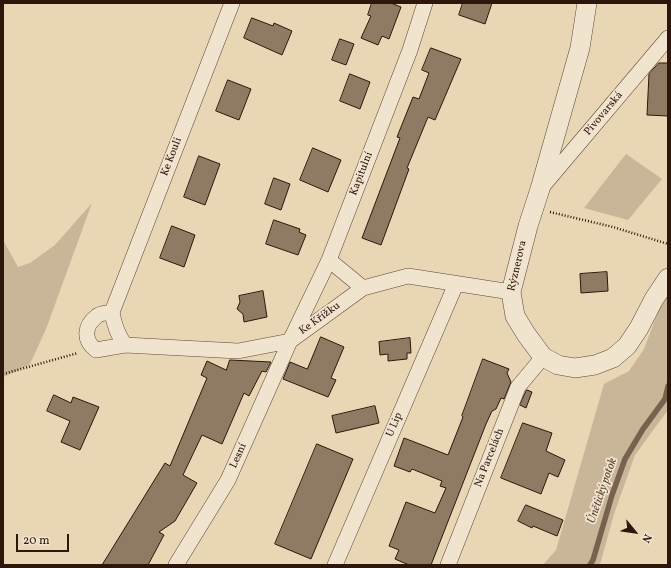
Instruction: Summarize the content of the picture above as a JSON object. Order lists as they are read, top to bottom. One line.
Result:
{"streets":{"street":["Pivovarská","Ke Kouli","Kapitulní","Rýznerova","Ke Křížku","U Lip","Lesní","Na Parcelách"]},"crossings":[["Pivovarská","Rýznerova"],["Kapitulní","Ke Křížku"],["Kapitulní","Lesní"],["Rýznerova","Ke Křížku"],["Rýznerova","Na Parcelách"],["Ke Křížku","U Lip"],["Ke Křížku","Lesní"]],"water":["Únětický potok"],"scale_bar":"20 m","north":"bottom right"}
